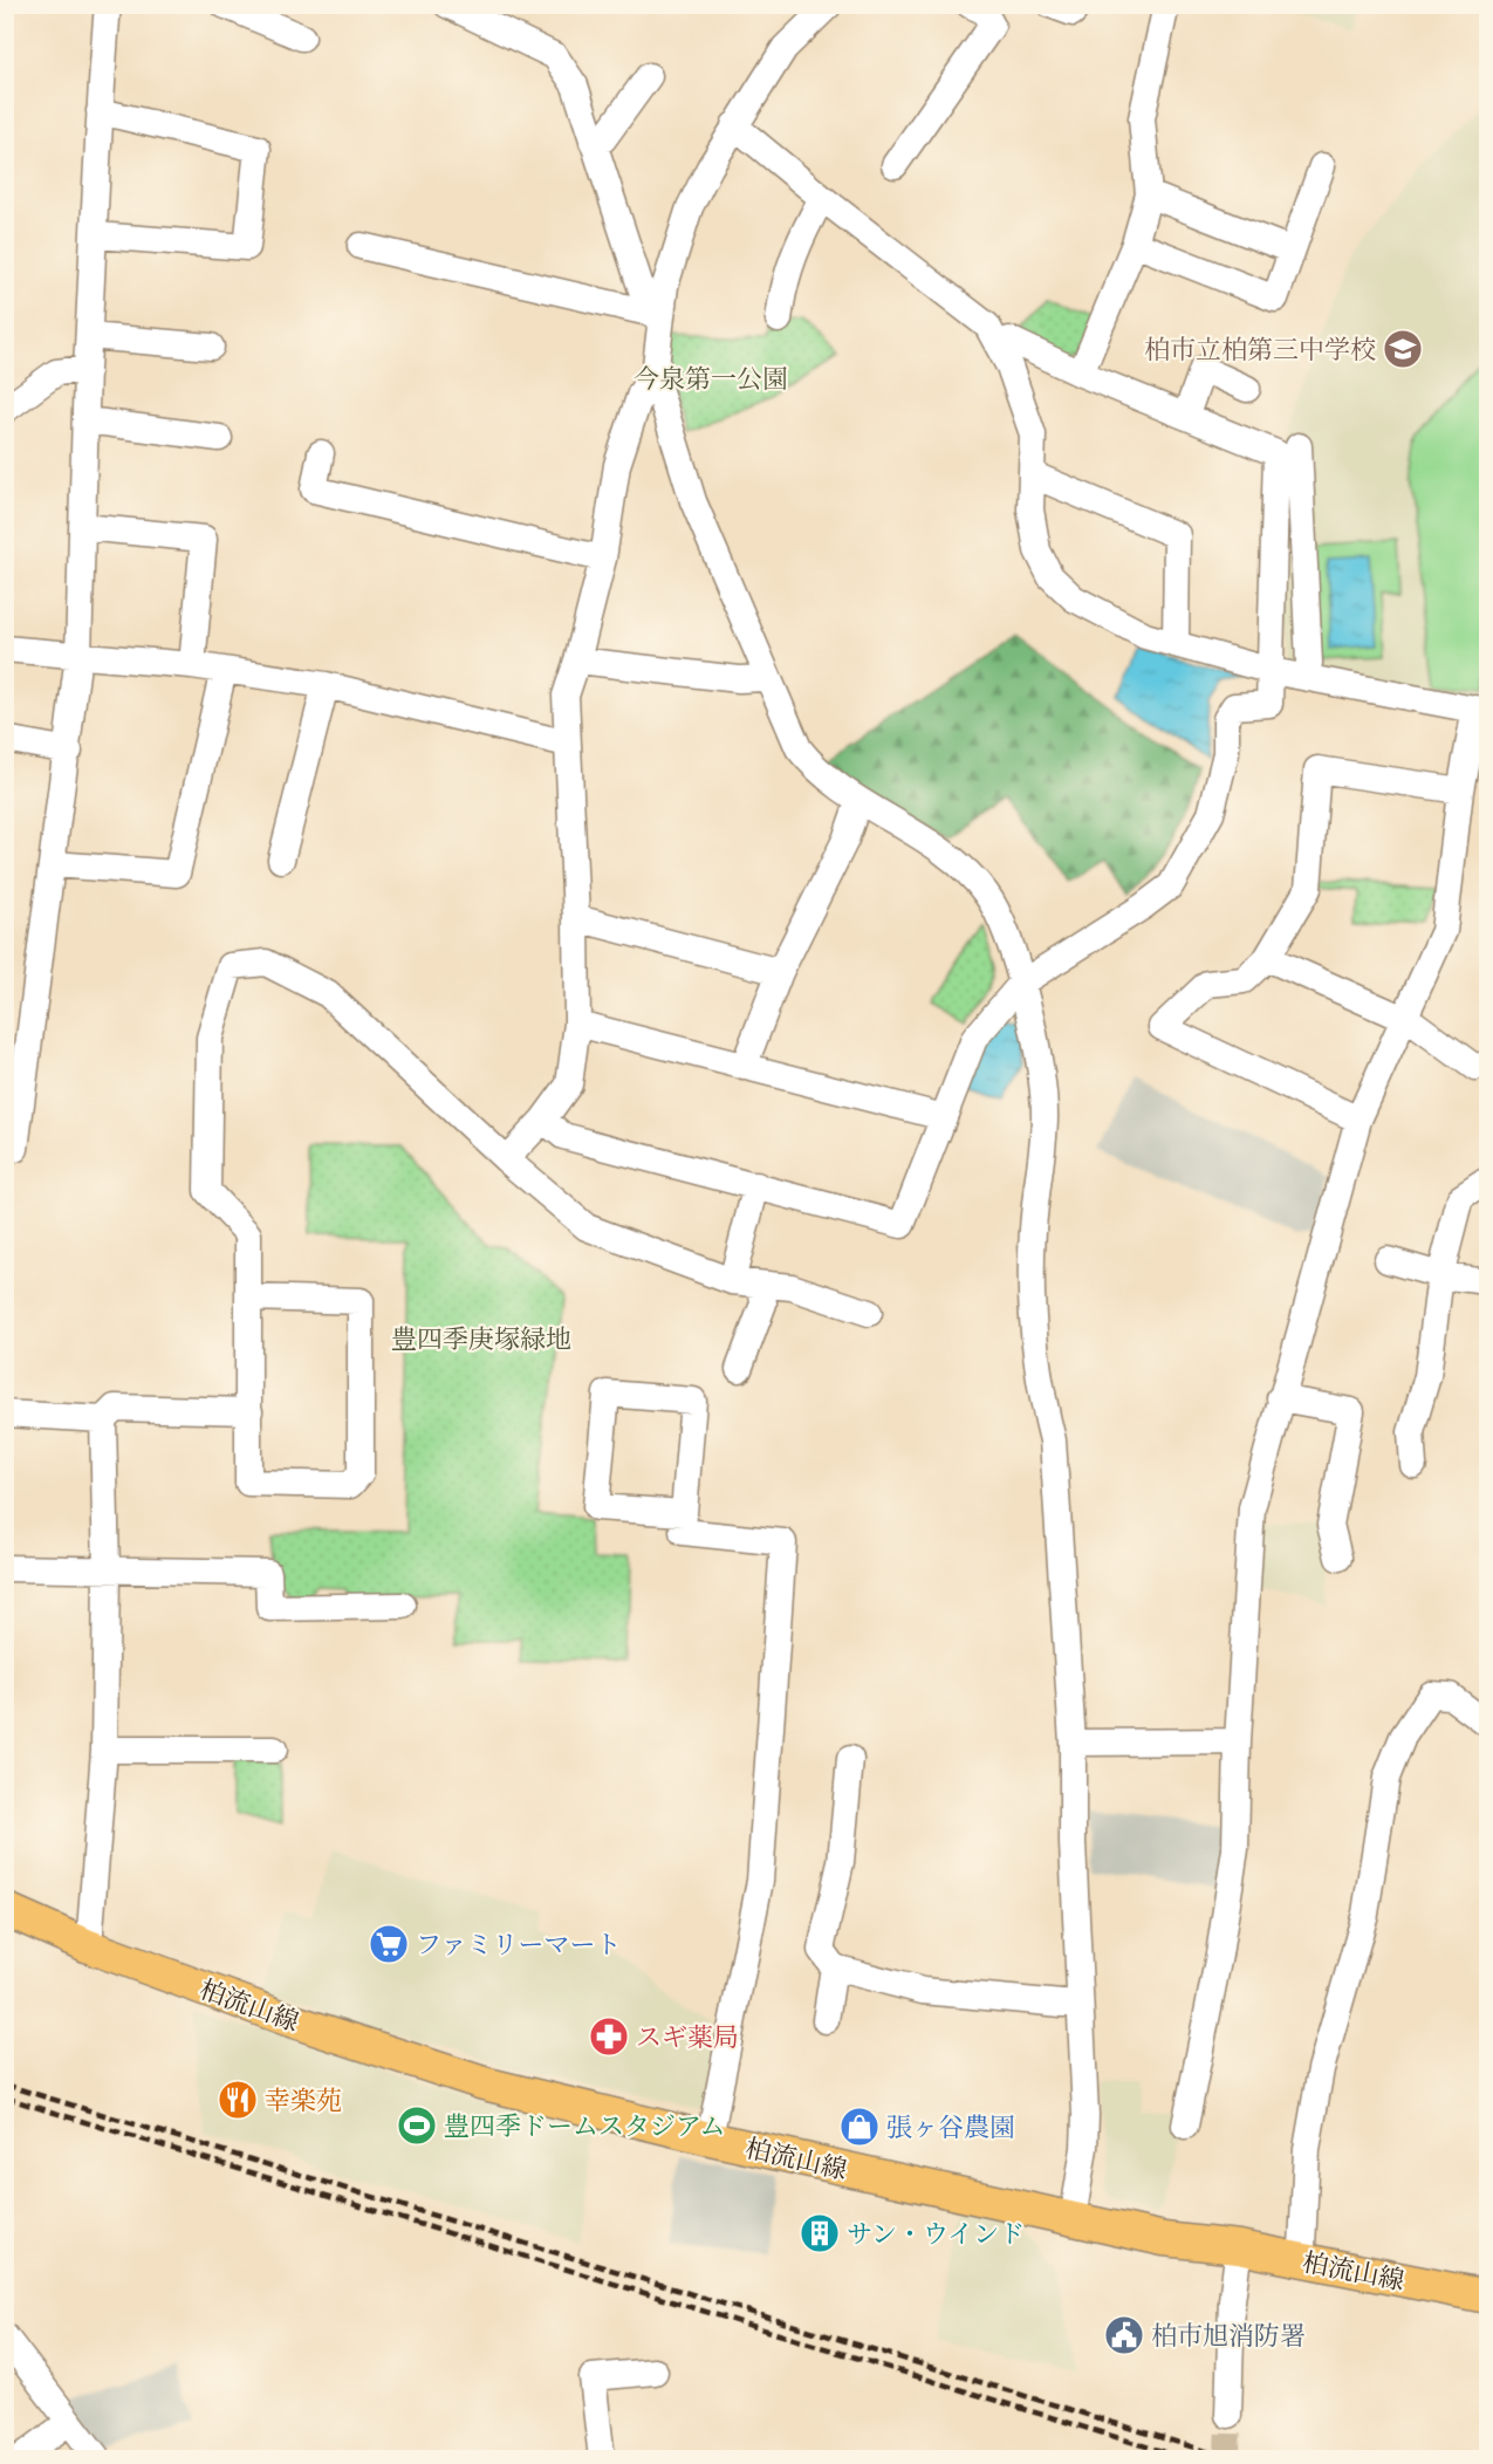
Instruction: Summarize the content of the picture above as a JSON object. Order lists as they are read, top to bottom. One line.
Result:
{"streets":{"main road":["柏流山線"]},"parks":["今泉第一公園","豊四季庚塚緑地"],"places":{"school or university":["柏市立柏第三中学校"],"supermarket":["ファミリーマート"],"pharmacy":["スギ薬局"],"restaurant":["幸楽苑"],"sports":["豊四季ドームスタジアム"],"shop":["張ヶ谷農園"],"building":["サン・ウインド"],"public building":["柏市旭消防署"]}}
